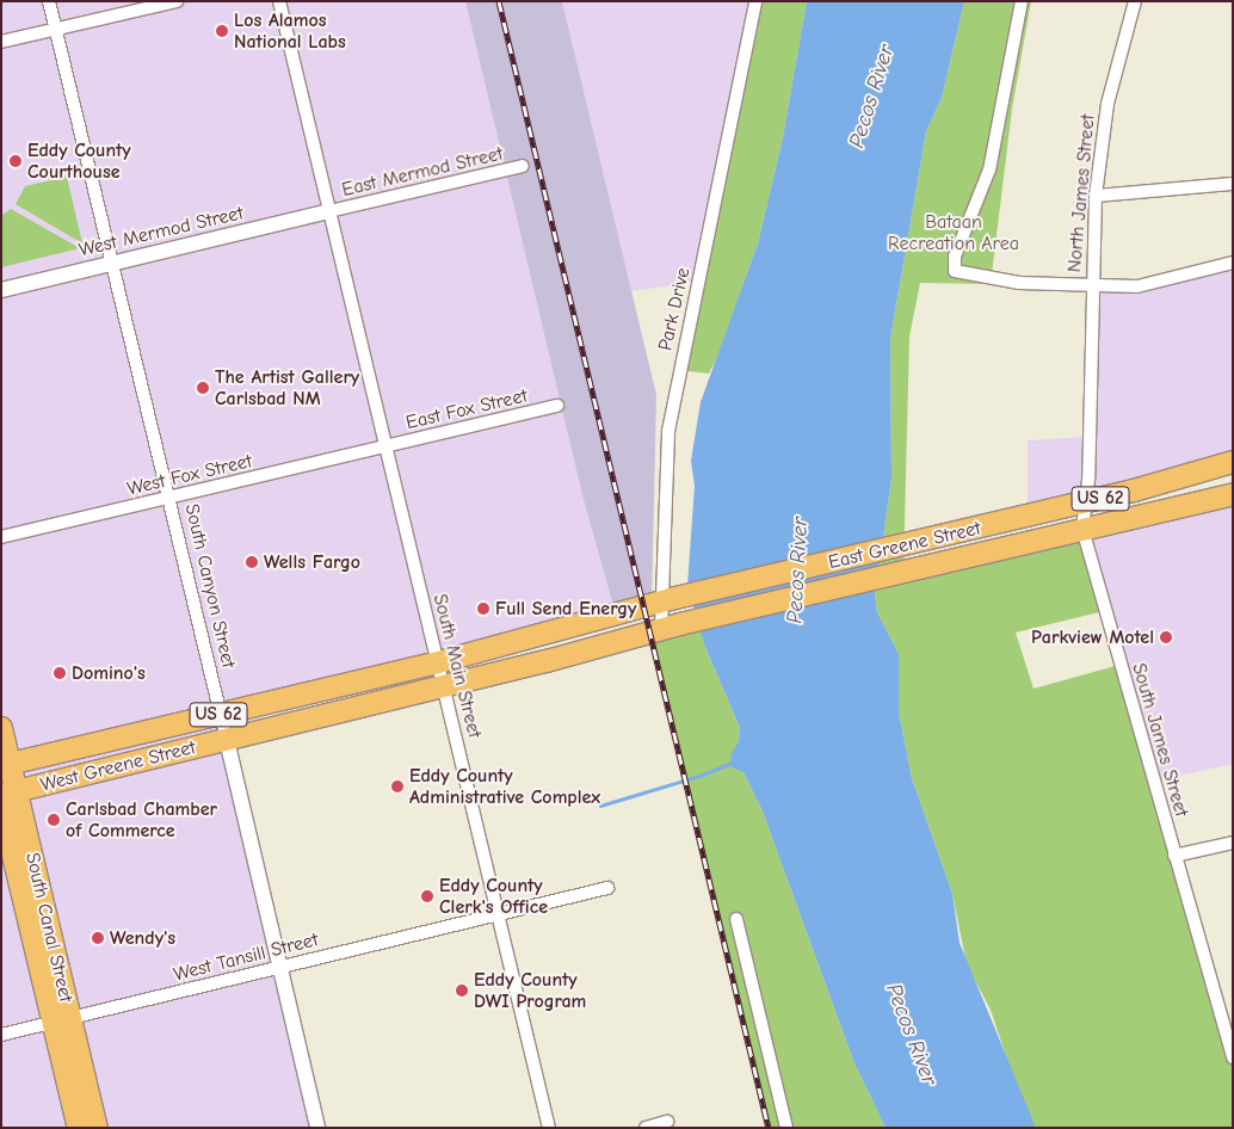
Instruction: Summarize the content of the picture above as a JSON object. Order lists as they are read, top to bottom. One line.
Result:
{"streets":{"highway":["US 62","East Greene Street","West Greene Street","South Canal Street"],"street":["East Mermod Street","North James Street","West Mermod Street","Park Drive","East Fox Street","West Fox Street","South Canyon Street","South Main Street","South James Street","West Tansill Street"]},"crossings":[["East Mermod Street","West Mermod Street"],["East Mermod Street","South Main Street"],["North James Street","South James Street"],["West Mermod Street","South Canyon Street"],["West Mermod Street","South Main Street"],["Park Drive","East Greene Street"],["East Fox Street","West Fox Street"],["East Fox Street","South Main Street"],["West Fox Street","South Canyon Street"],["West Fox Street","South Main Street"],["East Greene Street","South Main Street"],["East Greene Street","South James Street"],["East Greene Street","West Greene Street"],["South Canyon Street","West Greene Street"],["South Canyon Street","West Tansill Street"],["South Main Street","West Greene Street"],["South Main Street","West Tansill Street"],["West Greene Street","South Canal Street"],["South Canal Street","West Tansill Street"]],"water":["Pecos River"],"parks":["Bataan Recreation Area"],"places":["Los Alamos National Labs","Eddy County Courthouse","The Artist Gallery Carlsbad NM","Wells Fargo","Full Send Energy","Parkview Motel","Domino's","Eddy County Administrative Complex","Carlsbad Chamber of Commerce","Eddy County Clerk's Office","Wendy's","Eddy County DWI Program"]}
